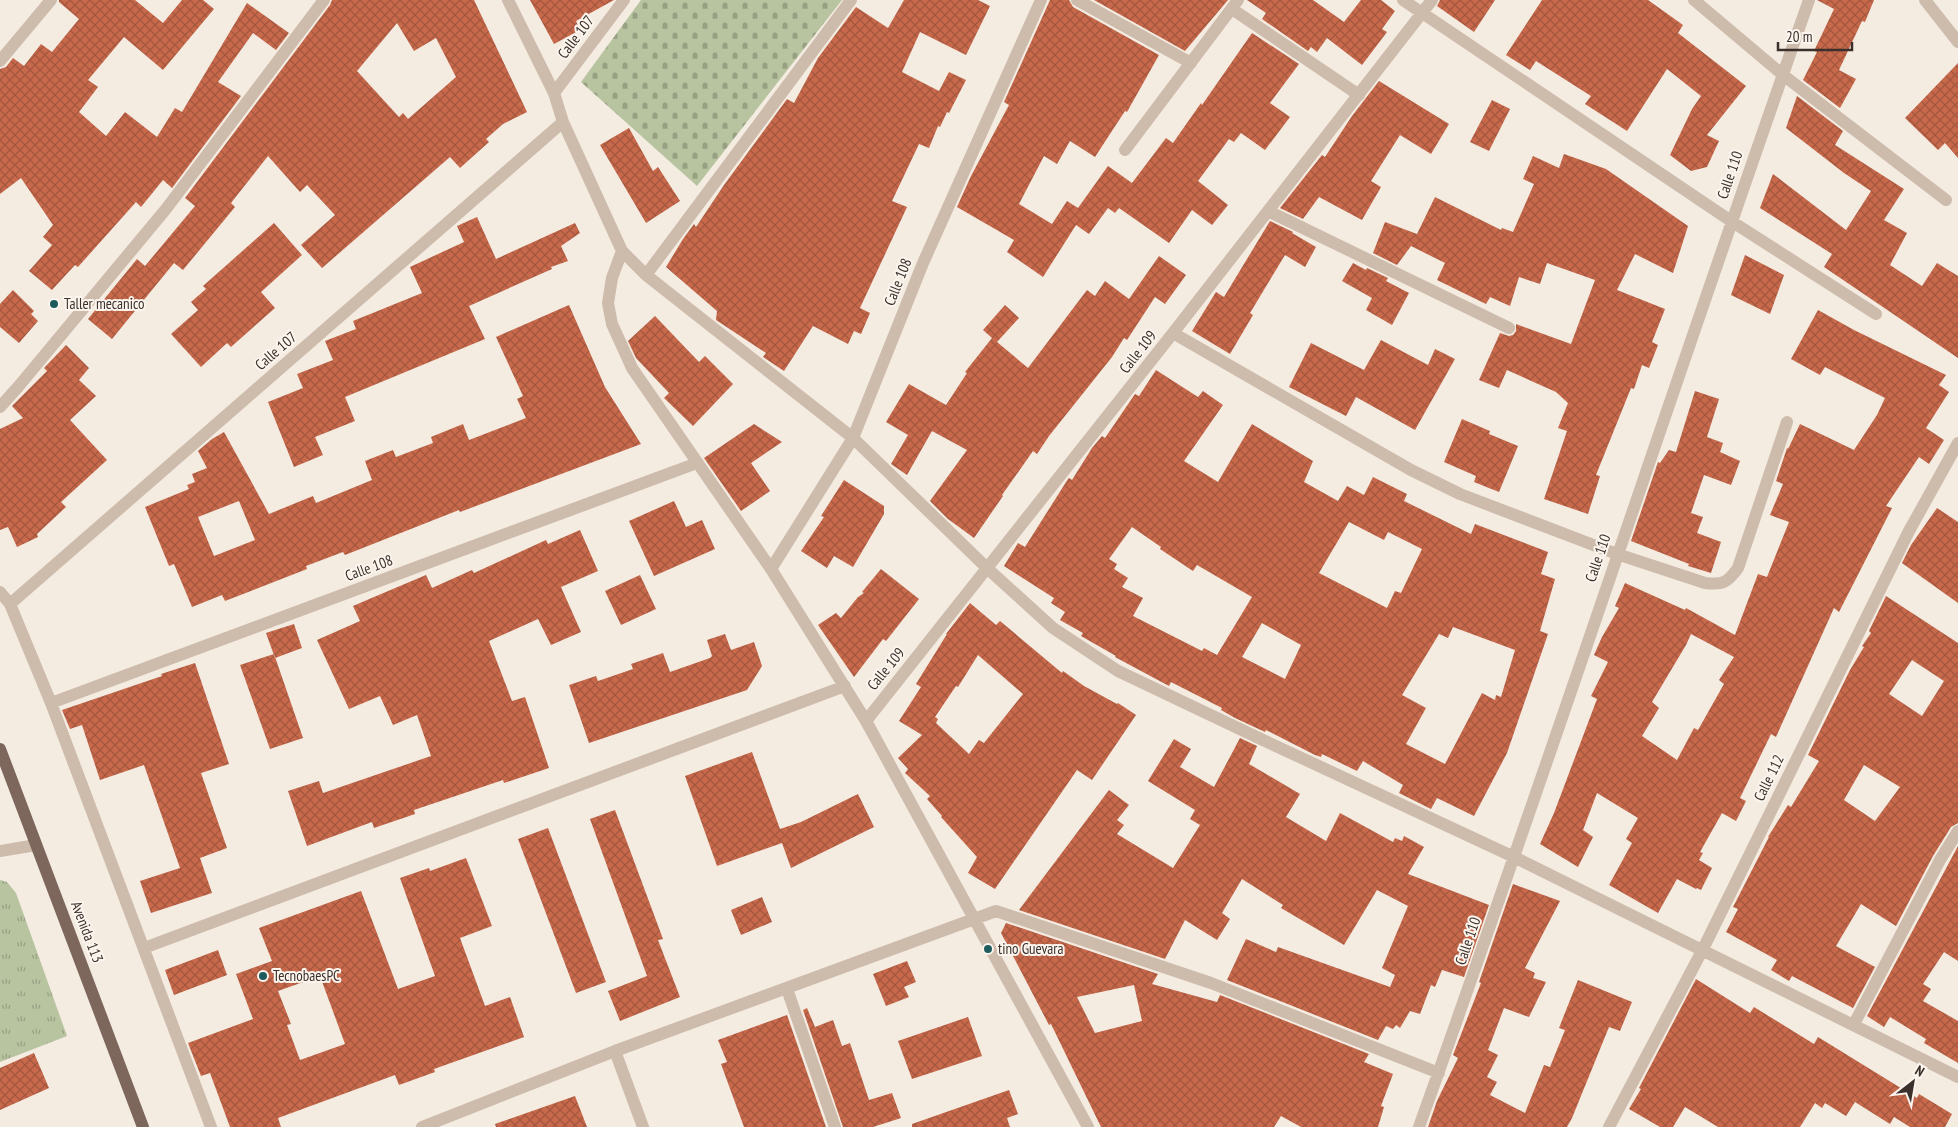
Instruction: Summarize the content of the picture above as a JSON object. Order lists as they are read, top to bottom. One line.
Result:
{"streets":{"main road":["Avenida 113"],"street":["Calle 107","Calle 110","Calle 108","Calle 109","Calle 112"]},"places":["Taller mecanico","tino Guevara","TecnobaesPC"],"scale_bar":"20 m","north":"top right"}
